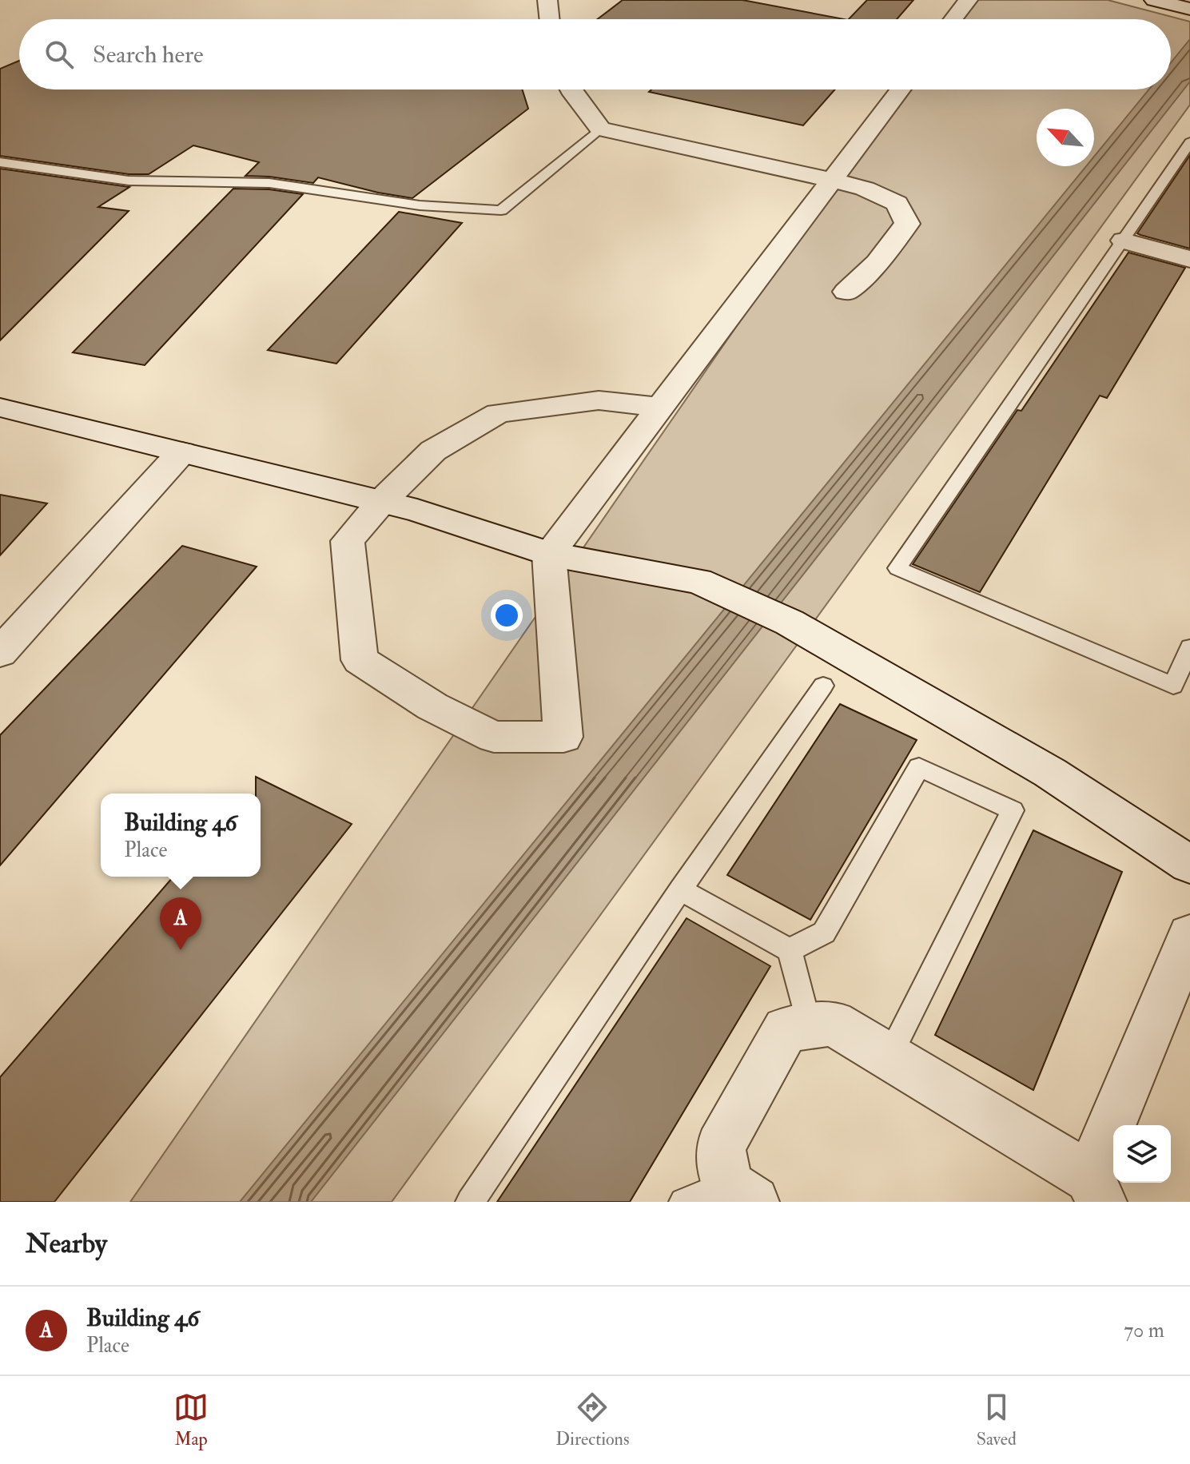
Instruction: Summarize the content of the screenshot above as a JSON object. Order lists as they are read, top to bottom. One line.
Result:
{"north":"top left","page":{"search":"Search here","popup":["Building 46","Place"],"pins":"A","heading":"Nearby","list":[{"mark":"A","name":"Building 46","note":"Place","value":"70 m"}],"nav":["Map","Directions","Saved"]}}
